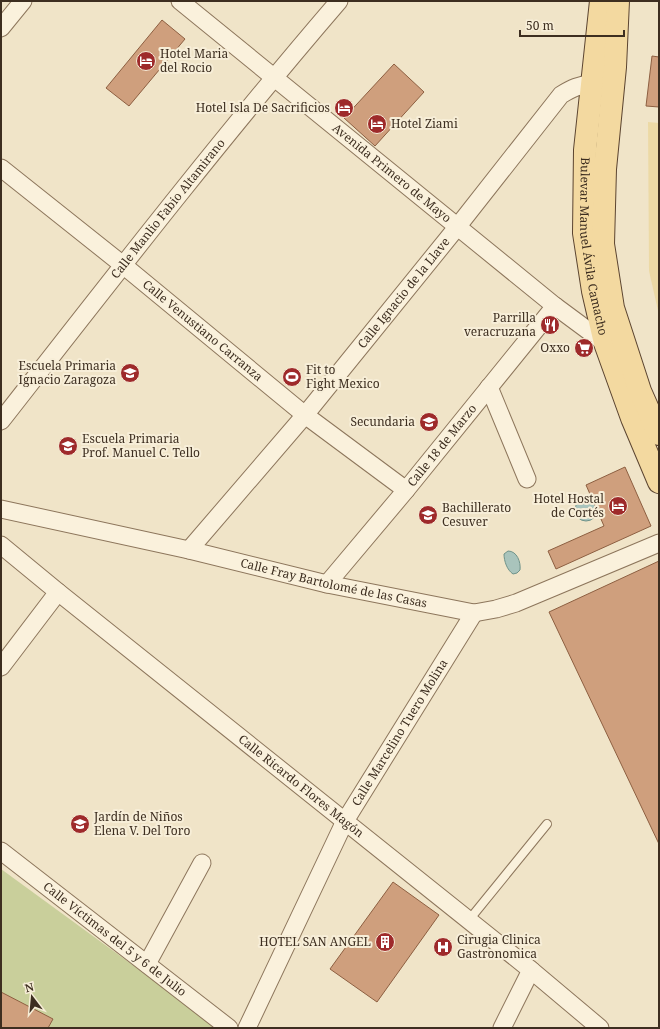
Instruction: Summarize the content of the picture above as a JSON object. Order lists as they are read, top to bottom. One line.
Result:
{"streets":{"main road":["Bulevar Manuel Ávila Camacho"],"street":["Avenida Primero de Mayo","Calle Manlio Fabio Altamirano","Calle Ignacio de la Llave","Calle Venustiano Carranza","Calle 18 de Marzo","Calle Fray Bartolomé de las Casas","Calle Marcelino Tuero Molina","Calle Ricardo Flores Magón","Calle Víctimas del 5 y 6 de Julio"]},"crossings":[["Avenida Primero de Mayo","Calle Manlio Fabio Altamirano"],["Avenida Primero de Mayo","Bulevar Manuel Ávila Camacho"],["Avenida Primero de Mayo","Calle Ignacio de la Llave"],["Avenida Primero de Mayo","Calle 18 de Marzo"],["Calle Manlio Fabio Altamirano","Calle Venustiano Carranza"],["Bulevar Manuel Ávila Camacho","Calle Ignacio de la Llave"],["Calle Ignacio de la Llave","Calle Venustiano Carranza"],["Calle Ignacio de la Llave","Calle Fray Bartolomé de las Casas"],["Calle Venustiano Carranza","Calle 18 de Marzo"],["Calle 18 de Marzo","Calle Fray Bartolomé de las Casas"],["Calle Fray Bartolomé de las Casas","Calle Marcelino Tuero Molina"],["Calle Marcelino Tuero Molina","Calle Ricardo Flores Magón"]],"places":{"hotel":["Hotel Maria del Rocio","Hotel Isla De Sacrificios","Hotel Ziami","Hotel Hostal de Cortés"],"restaurant":["Parrilla veracruzana"],"supermarket":["Oxxo"],"school or university":["Escuela Primaria Ignacio Zaragoza","Secundaria","Escuela Primaria Prof. Manuel C. Tello","Bachillerato Cesuver","Jardín de Niños Elena V. Del Toro"],"sports":["Fit to Fight Mexico"],"building":["HOTEL SAN ANGEL"],"hospital":["Cirugia Clinica Gastronomica"]},"scale_bar":"50 m","north":"top"}
